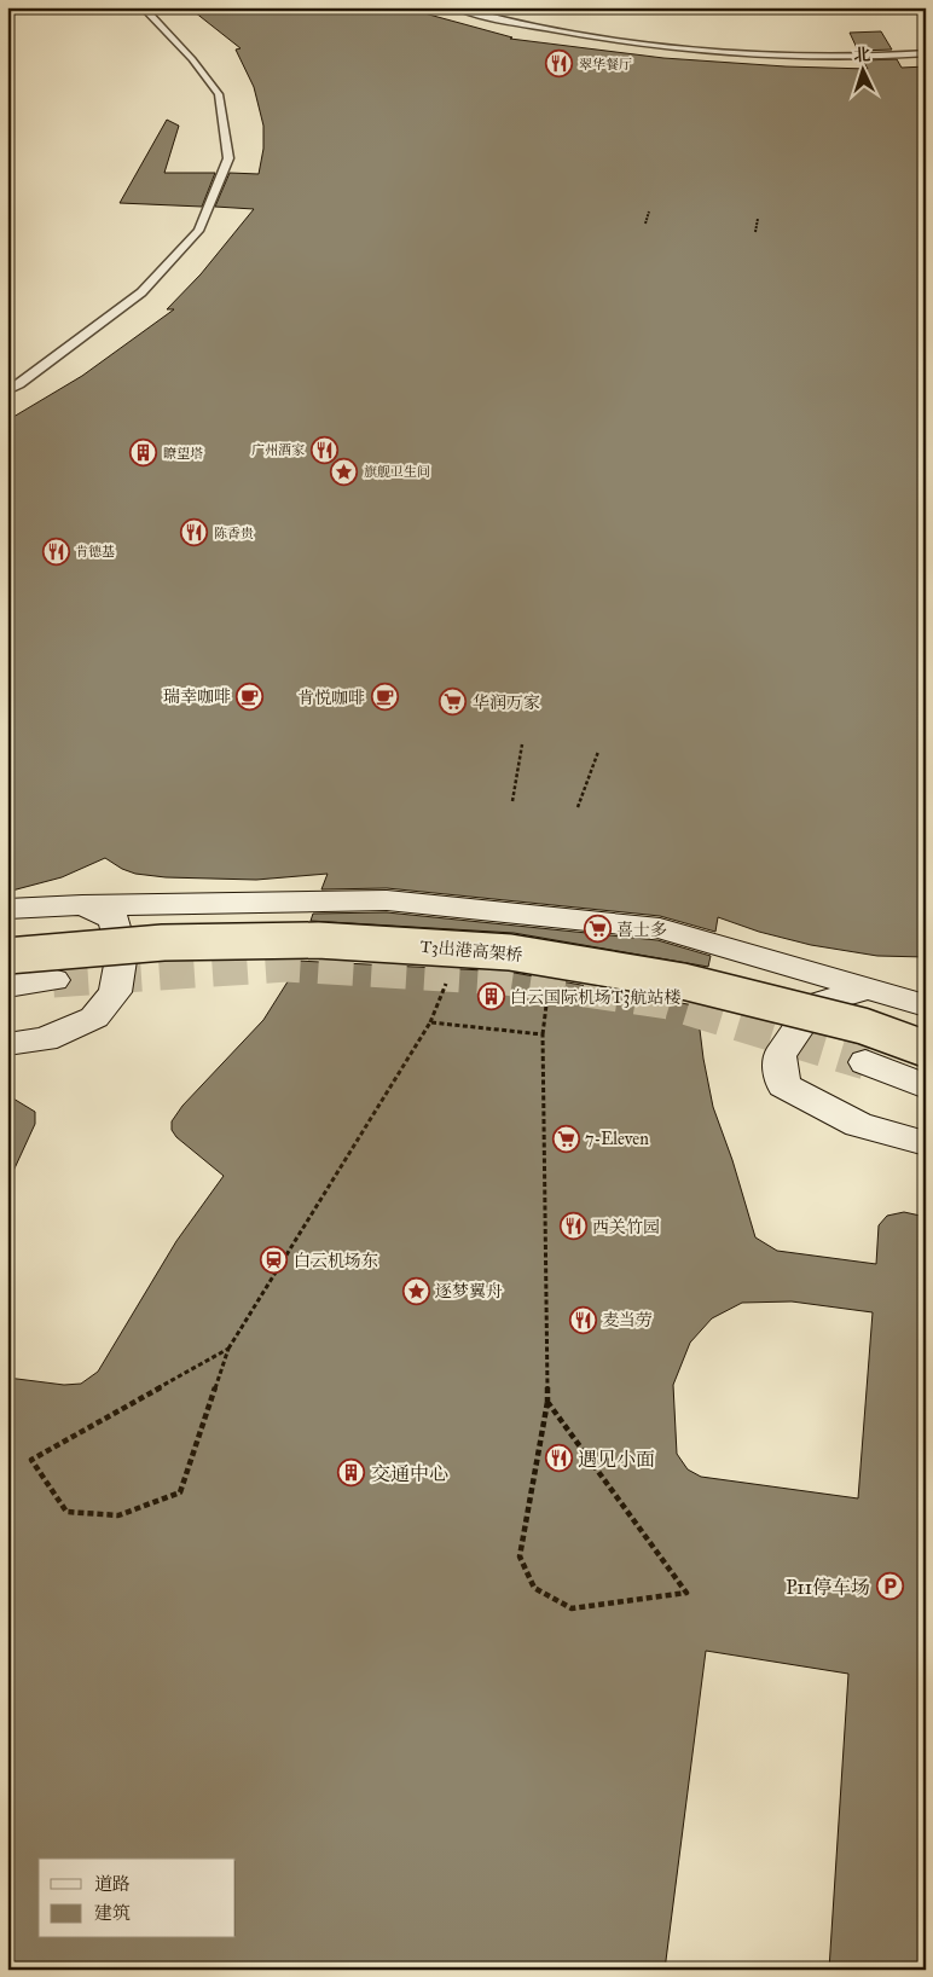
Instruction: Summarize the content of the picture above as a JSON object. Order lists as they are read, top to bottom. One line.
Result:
{"streets":{"main road":["T3出港高架桥"]},"places":{"restaurant":["翠华餐厅","广州酒家","陈香贵","肯德基","西关竹园","麦当劳","遇见小面"],"building":["瞭望塔","白云国际机场T3航站楼","交通中心"],"place":["旗舰卫生间","逐梦翼舟"],"cafe":["瑞幸咖啡","肯悦咖啡"],"supermarket":["华润万家","喜士多","7-Eleven"],"station":["白云机场东"],"parking":["P11停车场"]},"legend":["道路","建筑"],"north":"top"}
